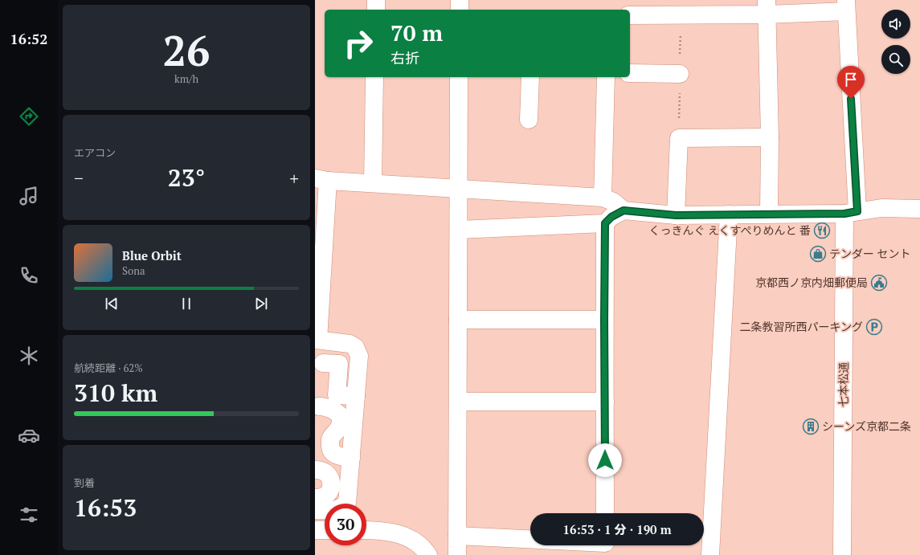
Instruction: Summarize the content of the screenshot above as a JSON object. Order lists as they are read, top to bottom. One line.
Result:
{"streets":{"street":["七本松通"]},"places":{"restaurant":["くっきんぐ えくすぺりめんと 番"],"shop":["テンダー セント"],"public building":["京都西ノ京内畑郵便局"],"parking":["二条教習所西パーキング"],"building":["シーンズ京都二条"]},"page":{"tabs":"16:52","tile":[["26","km/h"],"エアコン",["航続距離 · 62%","310 km"],["到着","16:53"]],"turn":["70 m","右折"],"heat":["−","23°","+"],"song":["Blue Orbit","Sona"],"limit":"30","trip":"16:53 · 1 分 · 190 m"}}
